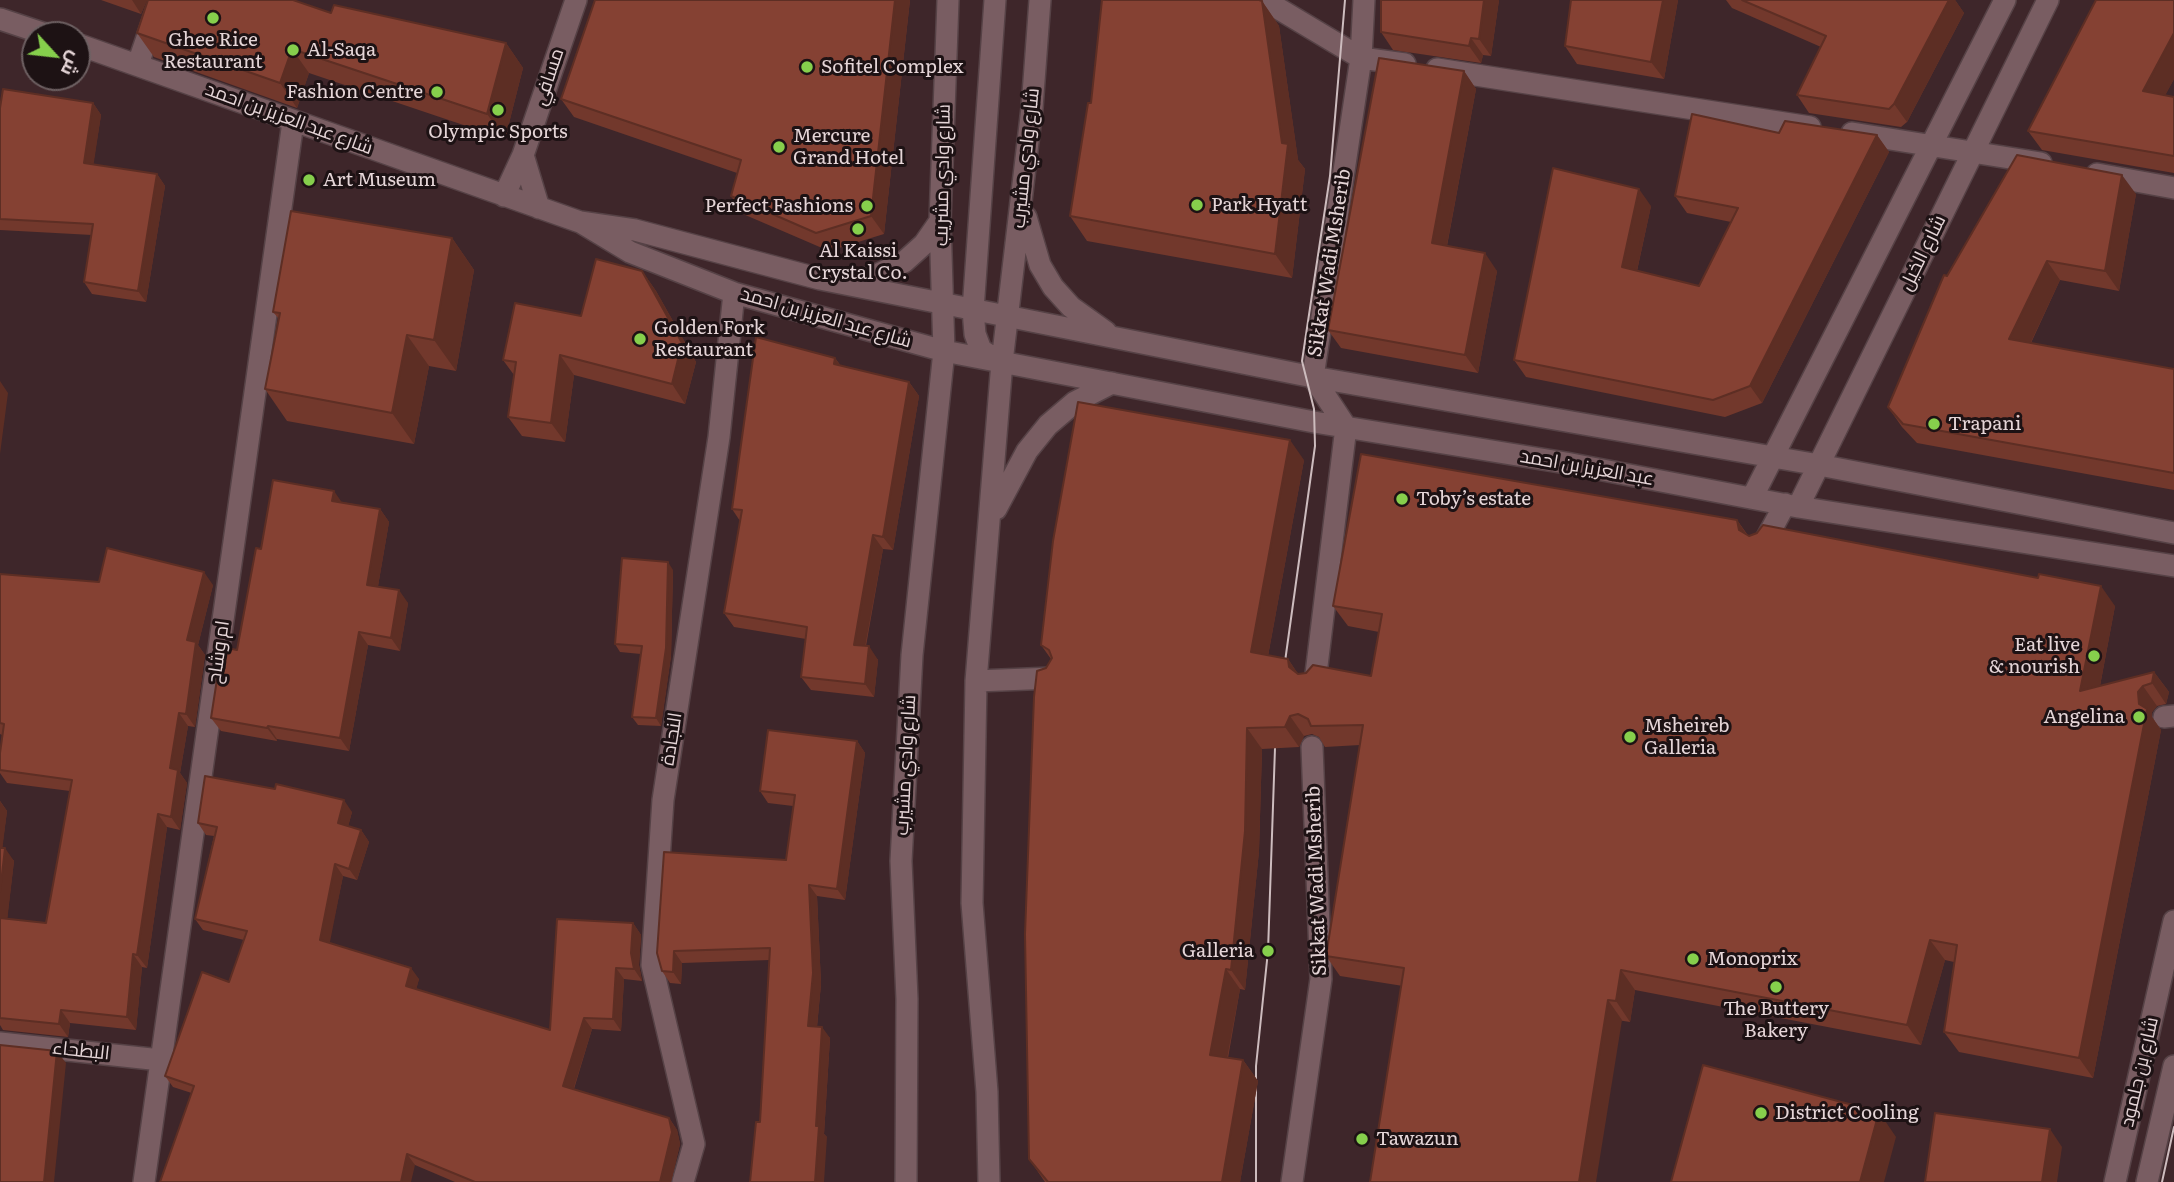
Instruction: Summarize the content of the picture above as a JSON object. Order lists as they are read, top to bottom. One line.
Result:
{"streets":{"street":["مسافي","شارع عبد العزيز بن احمد","شارع وادي مشيرب","شارع وادي مشريب","شارع الخيل","Sikkat Wadi Msherib","عبد العزيز بن احمد","ام وشاح","النجادة","البطحاء","شارع بن جلمود"]},"crossings":[["مسافي","شارع عبد العزيز بن احمد"],["شارع عبد العزيز بن احمد","شارع وادي مشيرب"],["شارع عبد العزيز بن احمد","شارع وادي مشريب"],["شارع عبد العزيز بن احمد","عبد العزيز بن احمد"],["شارع عبد العزيز بن احمد","ام وشاح"],["شارع عبد العزيز بن احمد","النجادة"],["شارع وادي مشيرب","شارع وادي مشريب"],["شارع الخيل","عبد العزيز بن احمد"],["Sikkat Wadi Msherib","عبد العزيز بن احمد"],["ام وشاح","البطحاء"]],"places":["Ghee Rice Restaurant","Al-Saqa","Sofitel Complex","Fashion Centre","Olympic Sports","Mercure Grand Hotel","Art Museum","Park Hyatt","Perfect Fashions","Al Kaissi Crystal Co.","Golden Fork Restaurant","Trapani","Toby’s estate","Eat live & nourish","Angelina","Msheireb Galleria","Galleria","Monoprix","The Buttery Bakery","District Cooling","Tawazun"],"north":"bottom right"}
